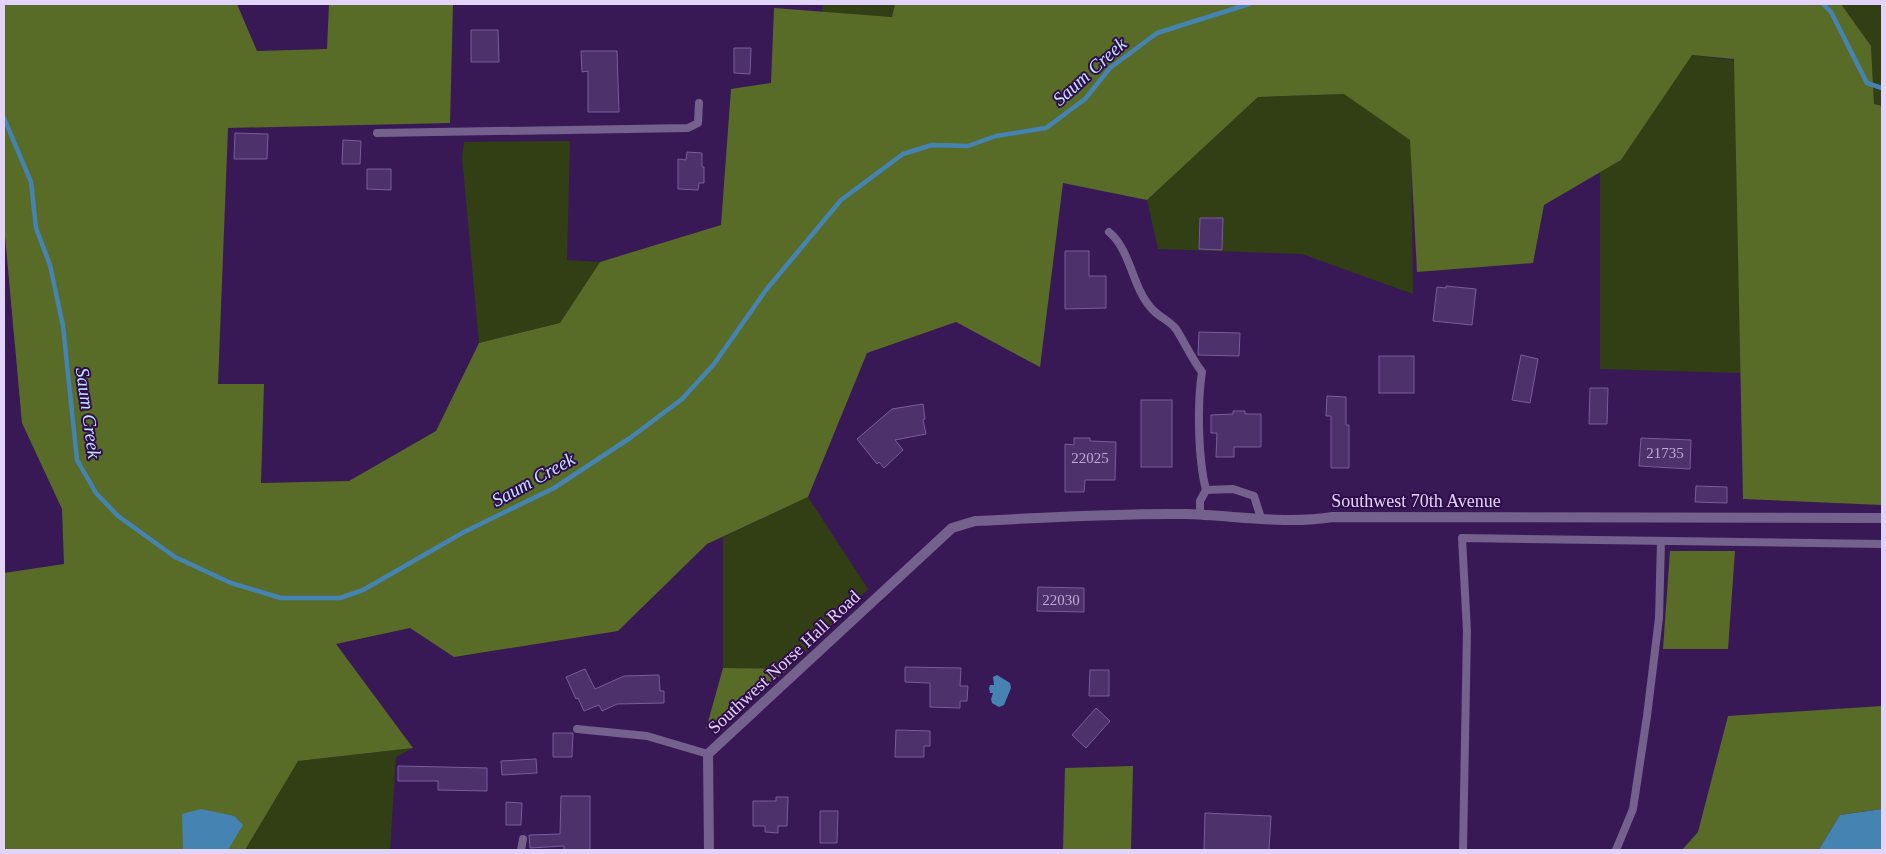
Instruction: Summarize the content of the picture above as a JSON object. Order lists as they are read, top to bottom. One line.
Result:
{"streets":{"street":["Southwest 70th Avenue","Southwest Norse Hall Road"]},"crossings":[["Southwest 70th Avenue","Southwest Norse Hall Road"]],"water":["Saum Creek"],"house_numbers":["21735","22025","22030"]}
